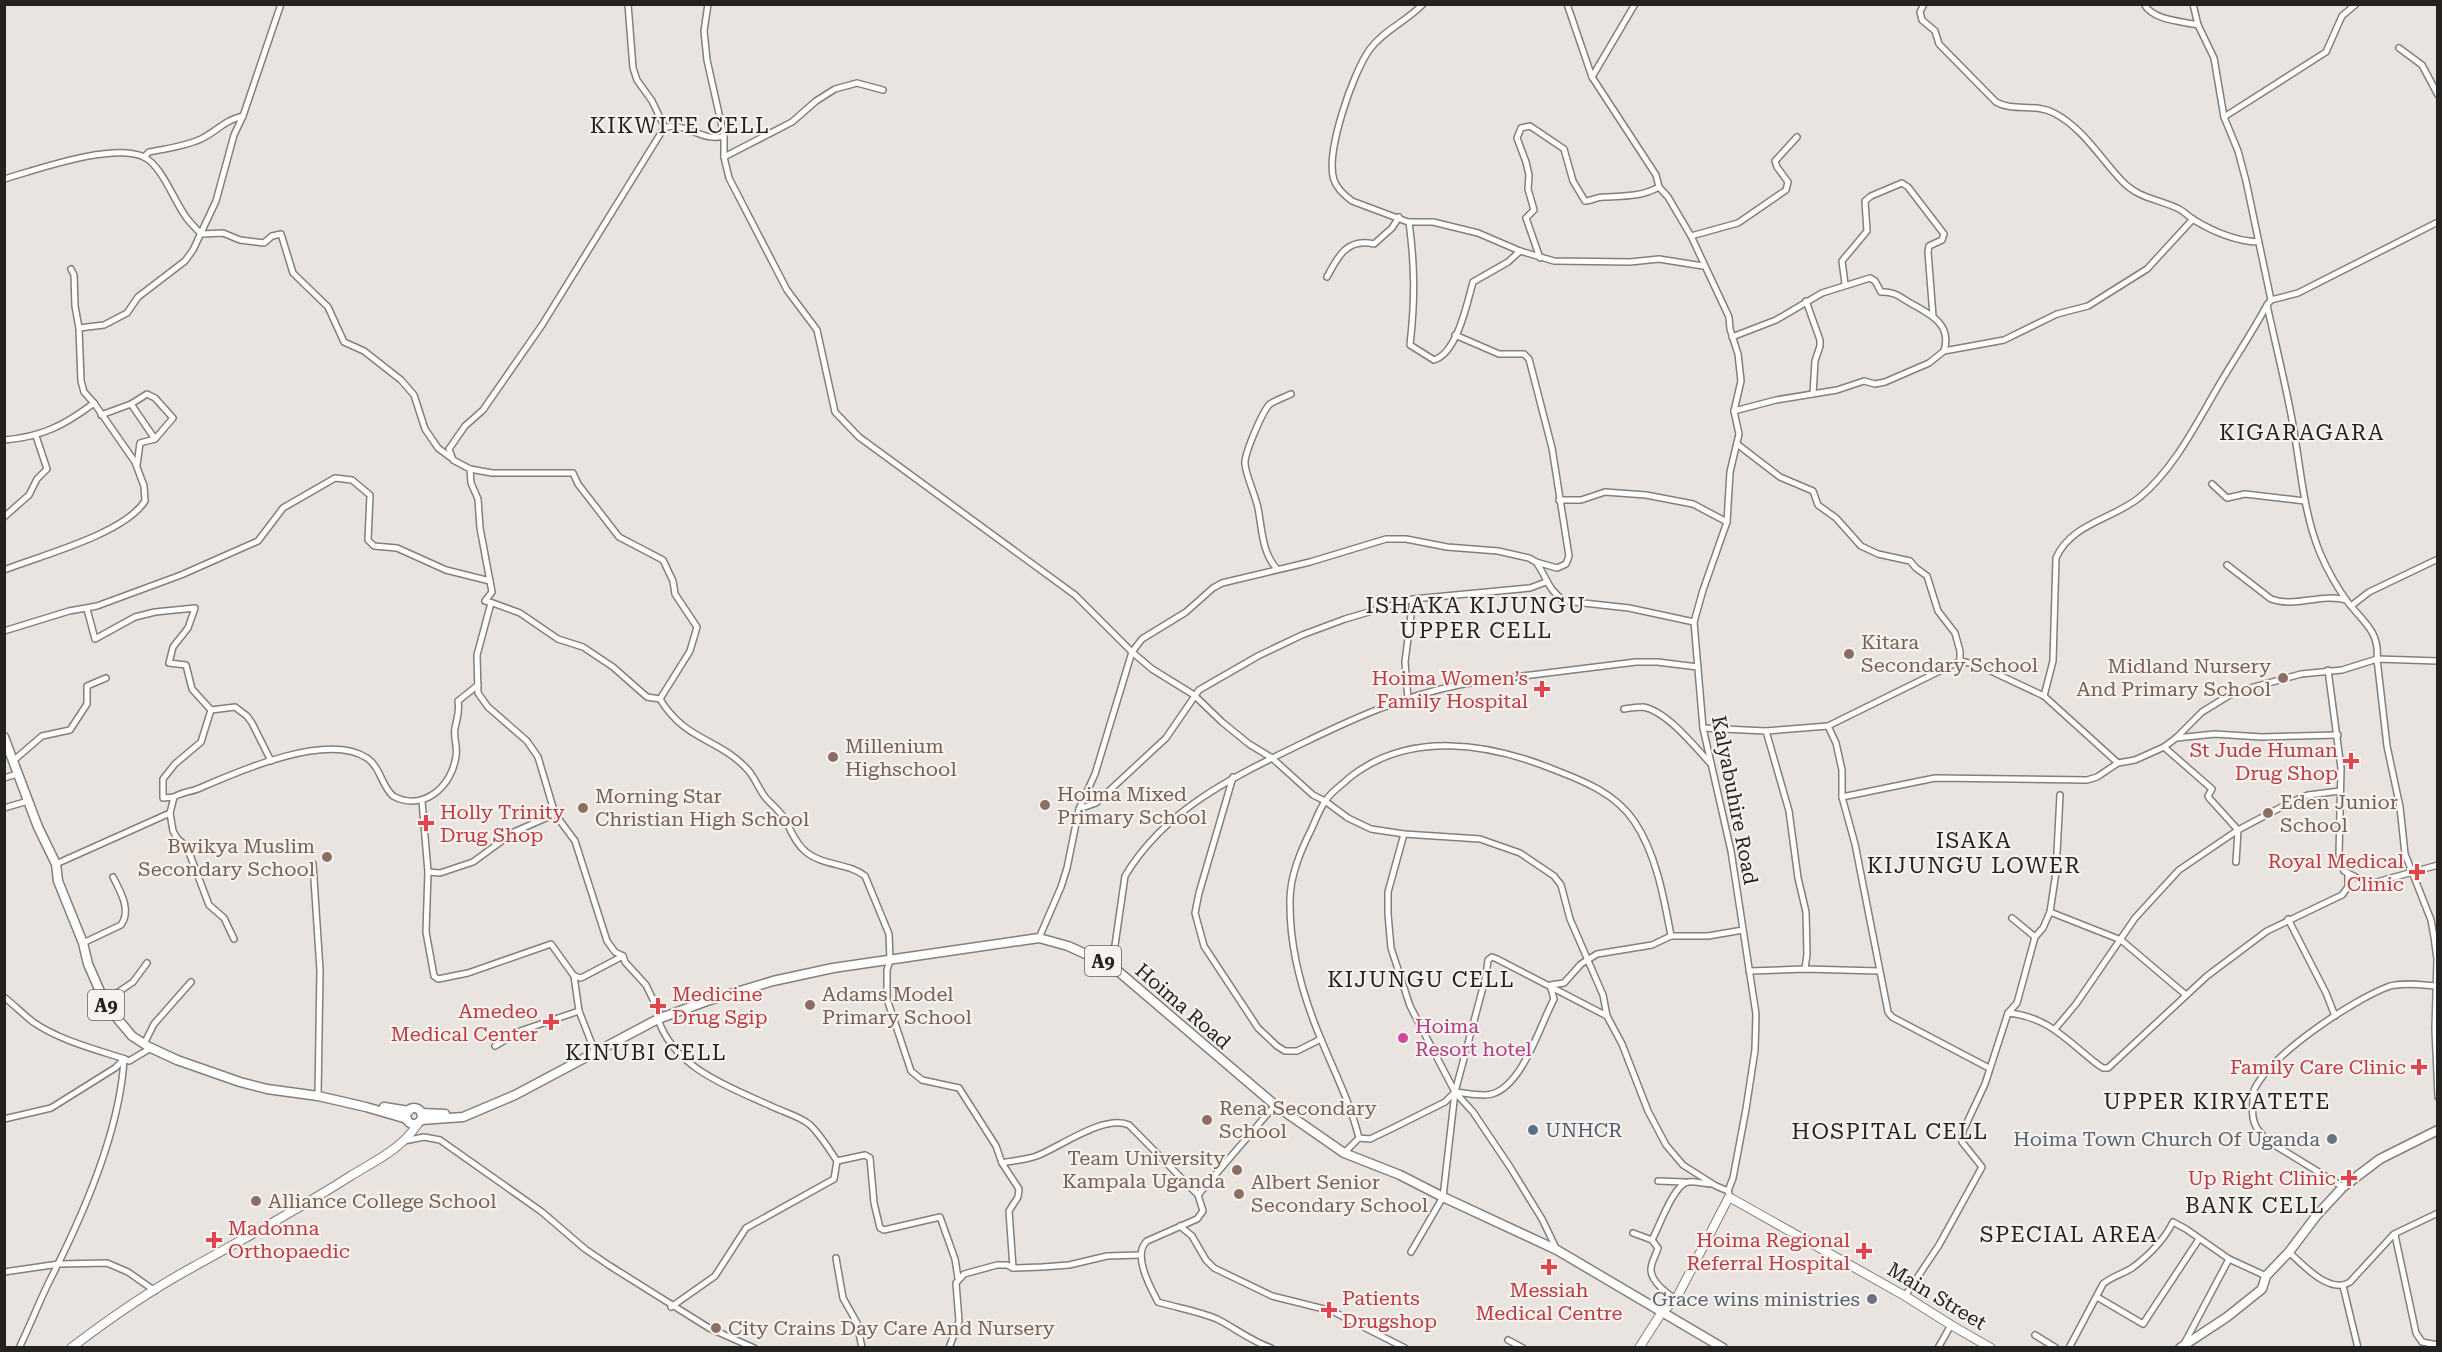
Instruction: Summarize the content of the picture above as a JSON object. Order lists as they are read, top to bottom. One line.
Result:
{"streets":{"main road":["A9","Hoima Road"],"street":["Kalyabuhire Road","Main Street"]},"crossings":[["Kalyabuhire Road","Main Street"],["A9","Hoima Road"]],"districts":["KIKWITE CELL","KIGARAGARA","ISHAKA KIJUNGU UPPER CELL","ISAKA KIJUNGU LOWER","KIJUNGU CELL","KINUBI CELL","UPPER KIRYATETE","HOSPITAL CELL","BANK CELL","SPECIAL AREA"],"places":{"other":["Kitara Secondary School","Midland Nursery And Primary School","Millenium Highschool","Hoima Mixed Primary School","Morning Star Christian High School","Eden Junior School","Bwikya Muslim Secondary School","Adams Model Primary School","Hoima Resort hotel","Rena Secondary School","UNHCR","Hoima Town Church Of Uganda","Team University Kampala Uganda","Albert Senior Secondary School","Alliance College School","Grace wins ministries","City Crains Day Care And Nursery"],"health":["Hoima Women’s Family Hospital","St Jude Human Drug Shop","Holly Trinity Drug Shop","Royal Medical Clinic","Medicine Drug Sgip","Amedeo Medical Center","Family Care Clinic","Up Right Clinic","Madonna Orthopaedic","Hoima Regional Referral Hospital","Messiah Medical Centre","Patients Drugshop"]}}
